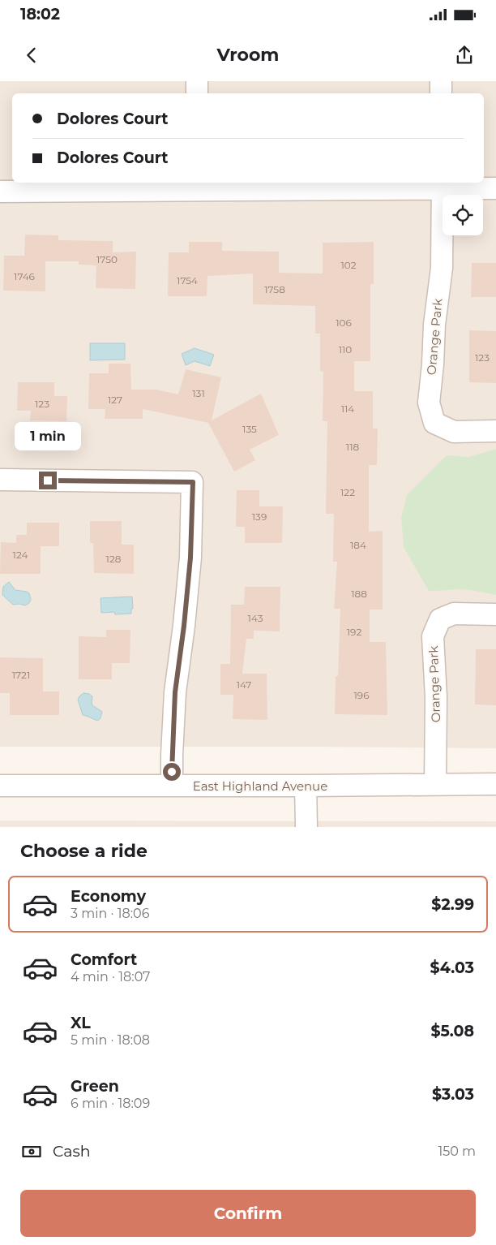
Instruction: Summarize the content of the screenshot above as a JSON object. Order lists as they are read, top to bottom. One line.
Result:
{"streets":{"street":["Orange Park","East Highland Avenue"]},"crossings":[["Orange Park","East Highland Avenue"]],"house_numbers":["1750","102","1746","1754","1758","106","110","123","131","127","123","114","135","118","122","139","184","124","128","188","143","192","1721","147","196"],"page":{"status":"18:02","header":"Vroom","banner":["Dolores Court","Dolores Court"],"bubble":"1 min","heading":"Choose a ride","list":[{"name":"Economy","note":"3 min · 18:06","value":"$2.99"},{"name":"Comfort","note":"4 min · 18:07","value":"$4.03"},{"name":"XL","note":"5 min · 18:08","value":"$5.08"},{"name":"Green","note":"6 min · 18:09","value":"$3.03"}],"pay":["Cash","150 m"],"buttons":"Confirm"}}
